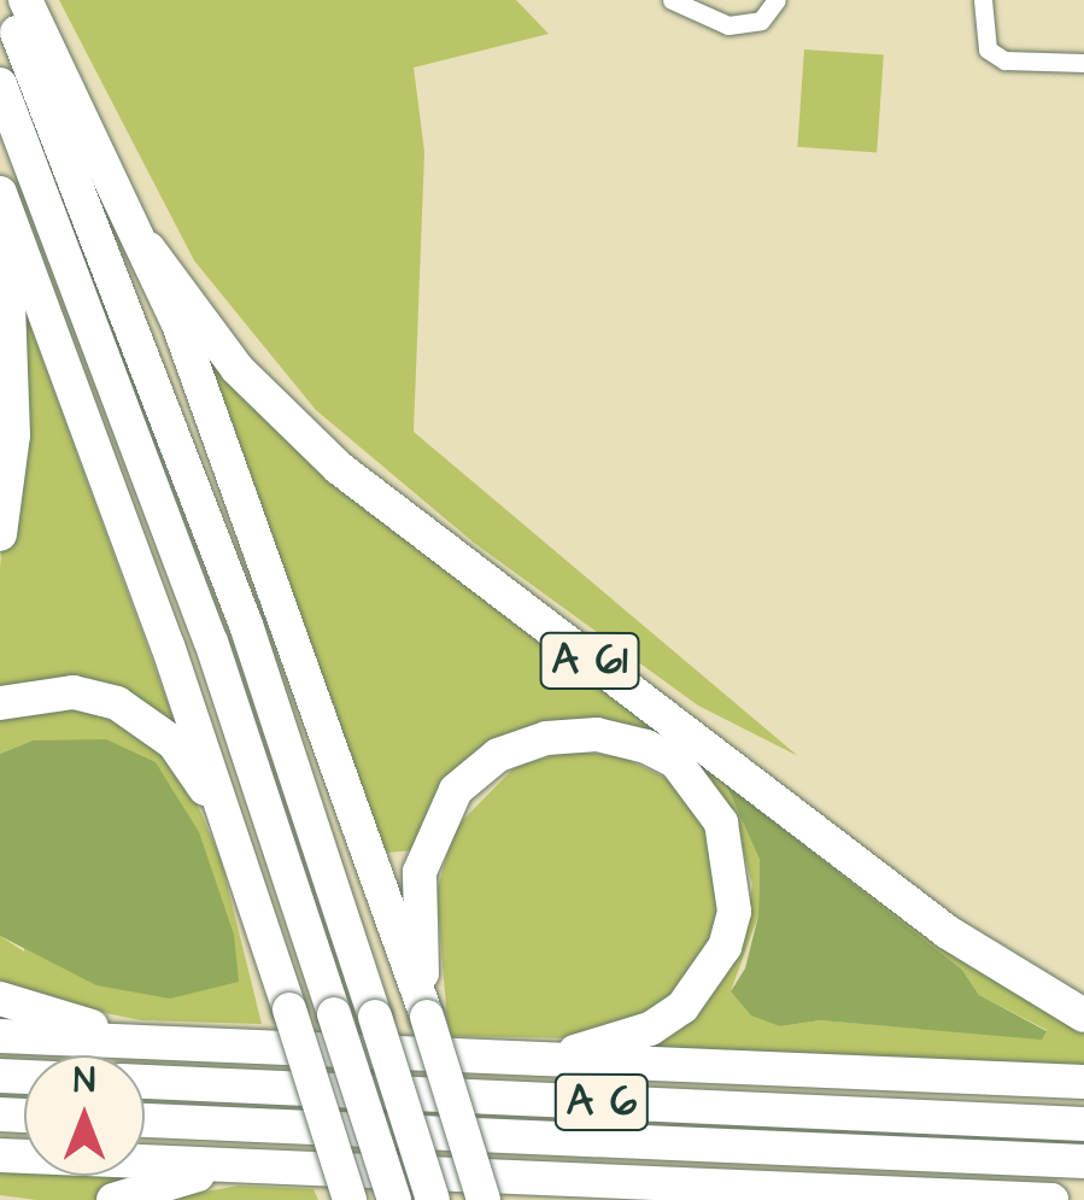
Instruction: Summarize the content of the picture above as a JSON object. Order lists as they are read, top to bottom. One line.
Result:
{"streets":{"highway":["A 61","A 6"]},"crossings":[["A 61","A 6"]],"north":"top"}
